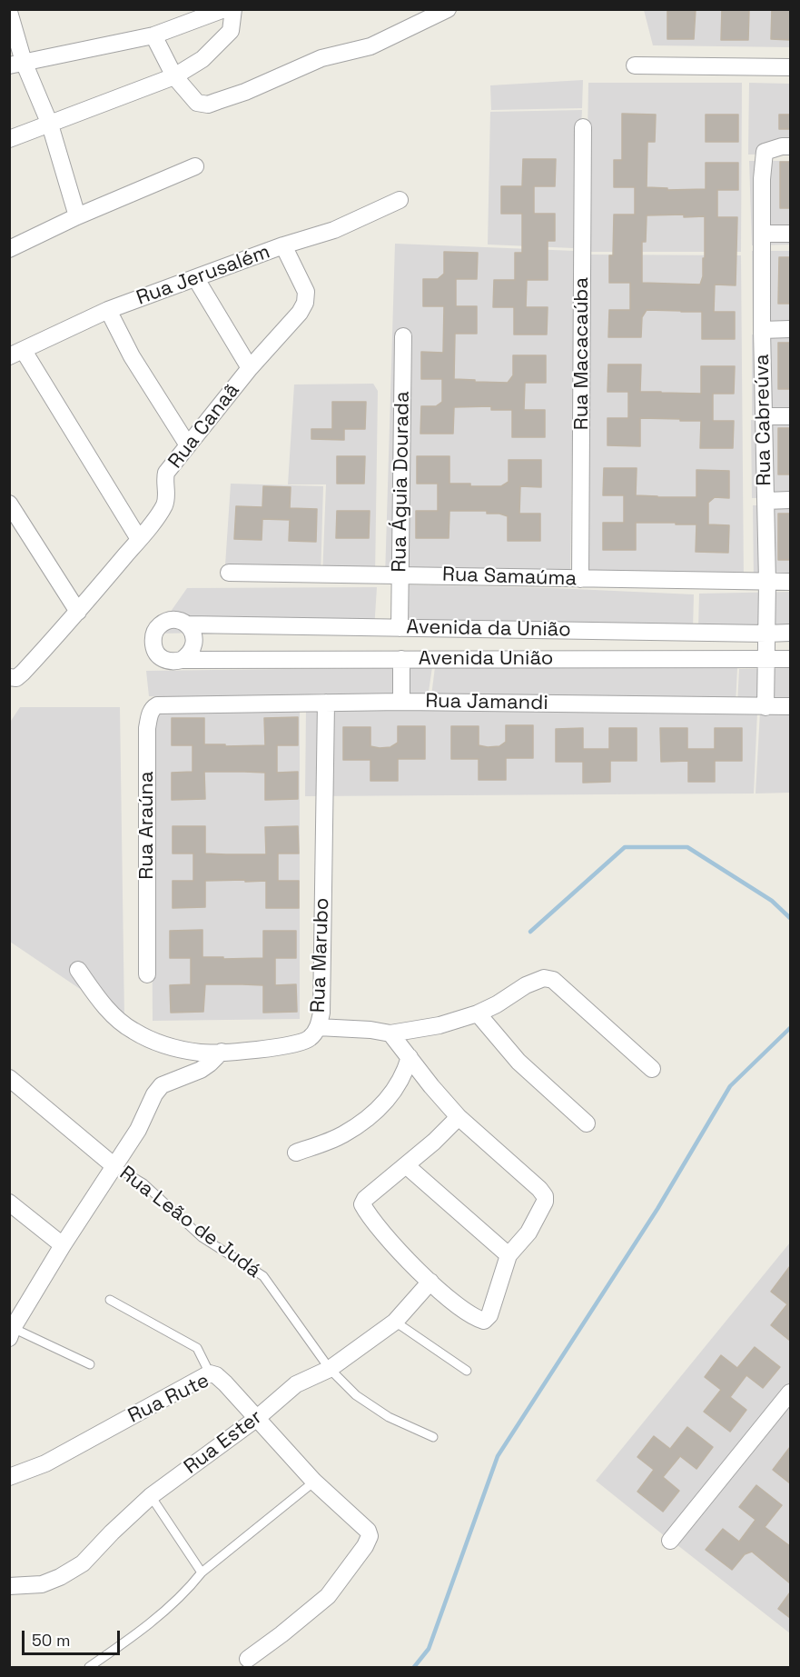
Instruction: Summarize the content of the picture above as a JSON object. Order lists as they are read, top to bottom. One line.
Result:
{"streets":{"street":["Rua Jerusalém","Rua Macacaúba","Rua Cabreúva","Rua Canaã","Rua Águia Dourada","Rua Samaúma","Avenida da União","Avenida União","Rua Jamandi","Rua Araúna","Rua Marubo","Rua Leão de Judá","Rua Rute","Rua Ester"]},"crossings":[["Rua Jerusalém","Rua Canaã"],["Rua Macacaúba","Rua Samaúma"],["Rua Cabreúva","Rua Samaúma"],["Rua Cabreúva","Avenida da União"],["Rua Cabreúva","Avenida União"],["Rua Cabreúva","Rua Jamandi"],["Rua Águia Dourada","Rua Samaúma"],["Rua Águia Dourada","Avenida da União"],["Avenida da União","Avenida União"],["Avenida da União","Rua Jamandi"],["Rua Jamandi","Rua Araúna"],["Rua Jamandi","Rua Marubo"],["Rua Leão de Judá","Rua Ester"],["Rua Rute","Rua Ester"]],"scale_bar":"50 m"}
